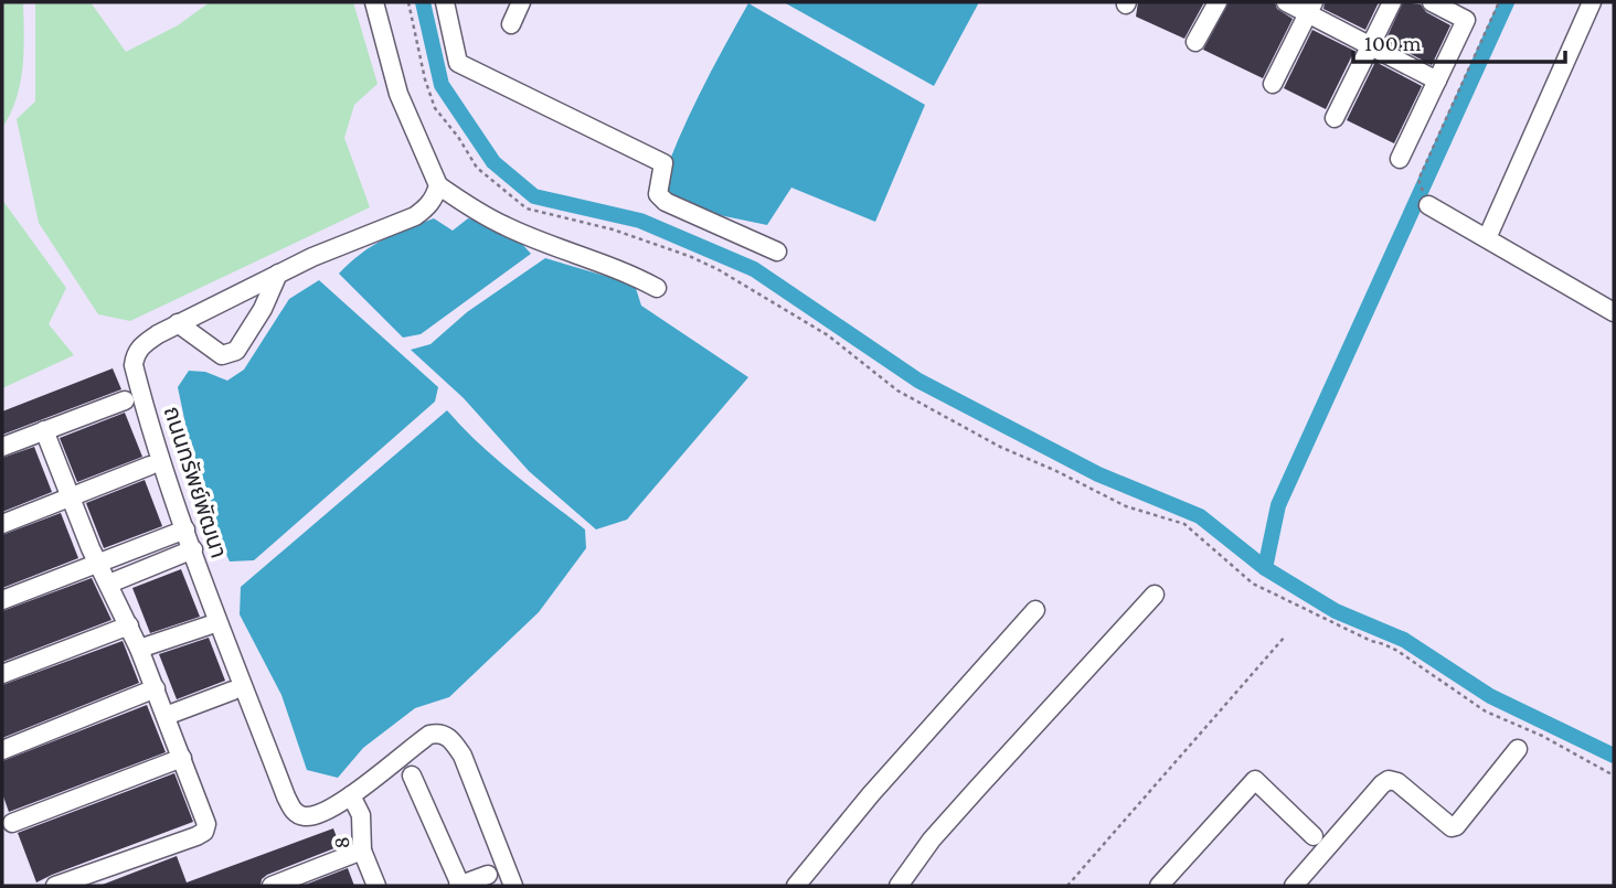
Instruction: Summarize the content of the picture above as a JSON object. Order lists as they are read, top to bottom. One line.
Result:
{"streets":{"street":["ถนนทรัพย์พัฒนา","8"]},"crossings":[["ถนนทรัพย์พัฒนา","8"]],"scale_bar":"100 m"}
